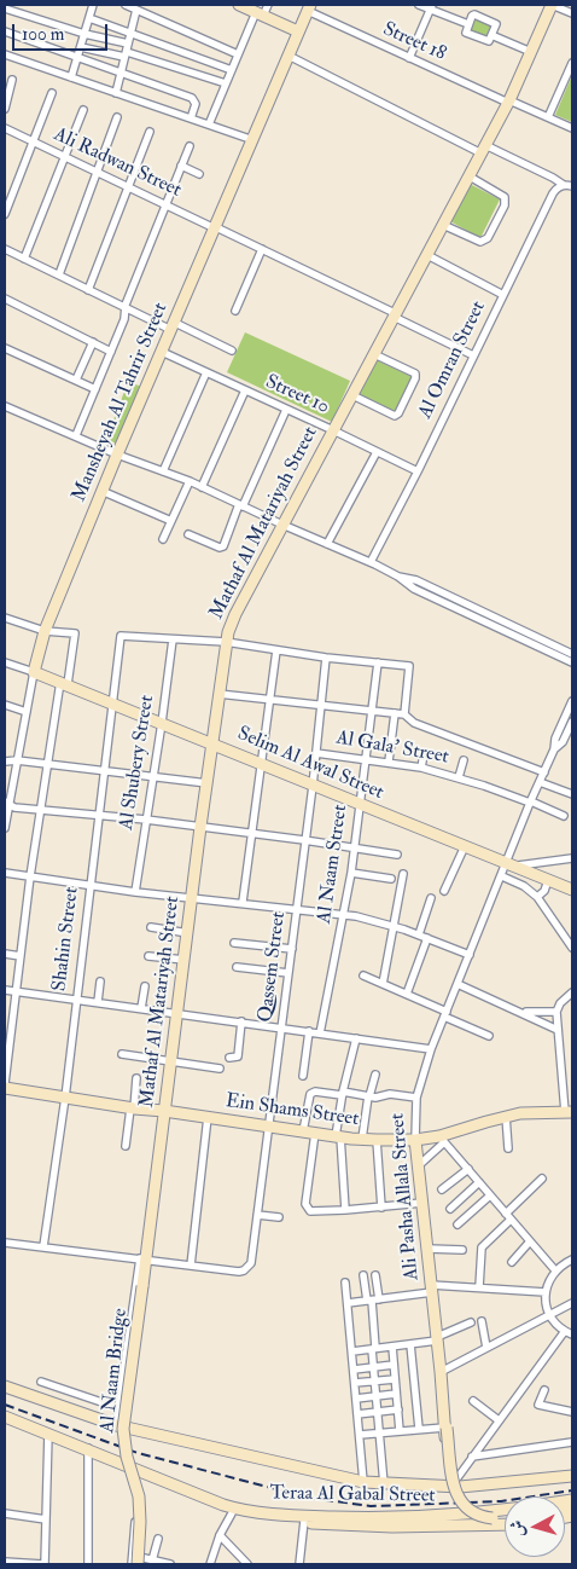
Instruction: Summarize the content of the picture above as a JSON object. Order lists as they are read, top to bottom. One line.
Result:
{"streets":{"street":["Street 18","Ali Radwan Street","Al Omran Street","Street 10","Mansheyah Al Tahrir Street","Mathaf Al Matariyah Street","Al Gala' Street","Al Shubery Street","Selim Al Awal Street","Al Naam Street","Shahin Street","Qassem Street","Ein Shams Street","Ali Pasha Allala Street","Al Naam Bridge","Teraa Al Gabal Street"]},"crossings":[["Street 18","Mansheyah Al Tahrir Street"],["Street 18","Mathaf Al Matariyah Street"],["Ali Radwan Street","Al Omran Street"],["Ali Radwan Street","Mansheyah Al Tahrir Street"],["Ali Radwan Street","Mathaf Al Matariyah Street"],["Al Omran Street","Street 10"],["Street 10","Mansheyah Al Tahrir Street"],["Street 10","Mathaf Al Matariyah Street"],["Mansheyah Al Tahrir Street","Selim Al Awal Street"],["Mathaf Al Matariyah Street","Selim Al Awal Street"],["Mathaf Al Matariyah Street","Ein Shams Street"],["Mathaf Al Matariyah Street","Al Naam Bridge"],["Al Gala' Street","Al Naam Street"],["Al Gala' Street","Qassem Street"],["Al Gala' Street","Ali Pasha Allala Street"],["Al Shubery Street","Selim Al Awal Street"],["Al Shubery Street","Shahin Street"],["Selim Al Awal Street","Al Naam Street"],["Selim Al Awal Street","Shahin Street"],["Selim Al Awal Street","Qassem Street"],["Selim Al Awal Street","Ali Pasha Allala Street"],["Shahin Street","Ein Shams Street"],["Qassem Street","Ein Shams Street"],["Ein Shams Street","Ali Pasha Allala Street"]],"scale_bar":"100 m","north":"left"}
